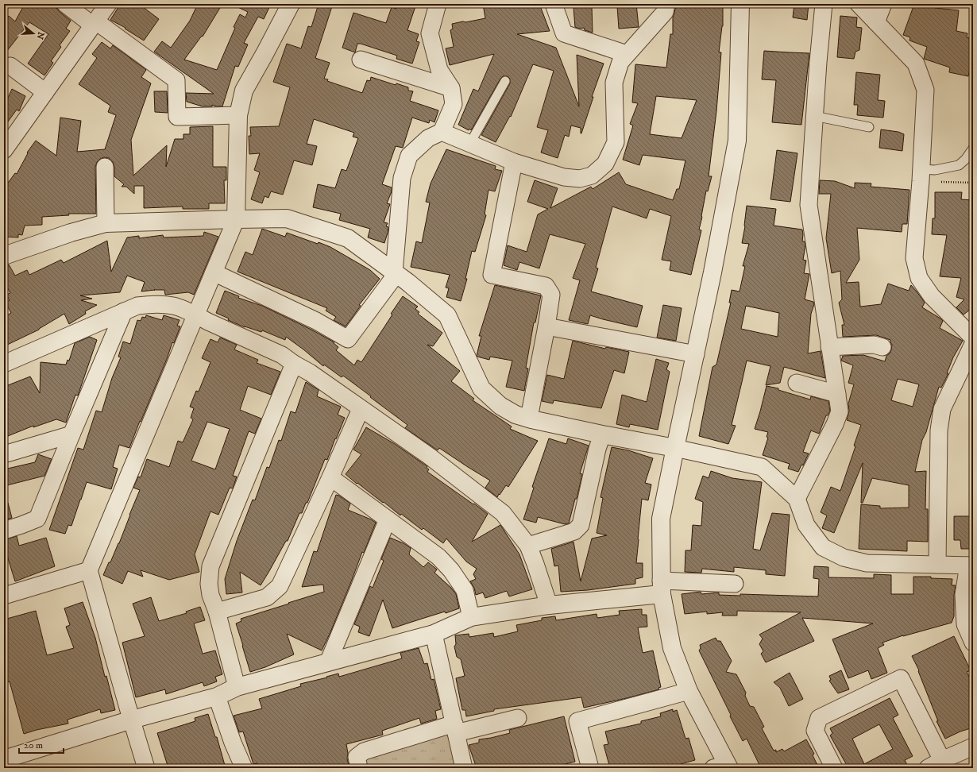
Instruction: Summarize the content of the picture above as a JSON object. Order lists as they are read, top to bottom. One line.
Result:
{"scale_bar":"20 m","north":"right"}
